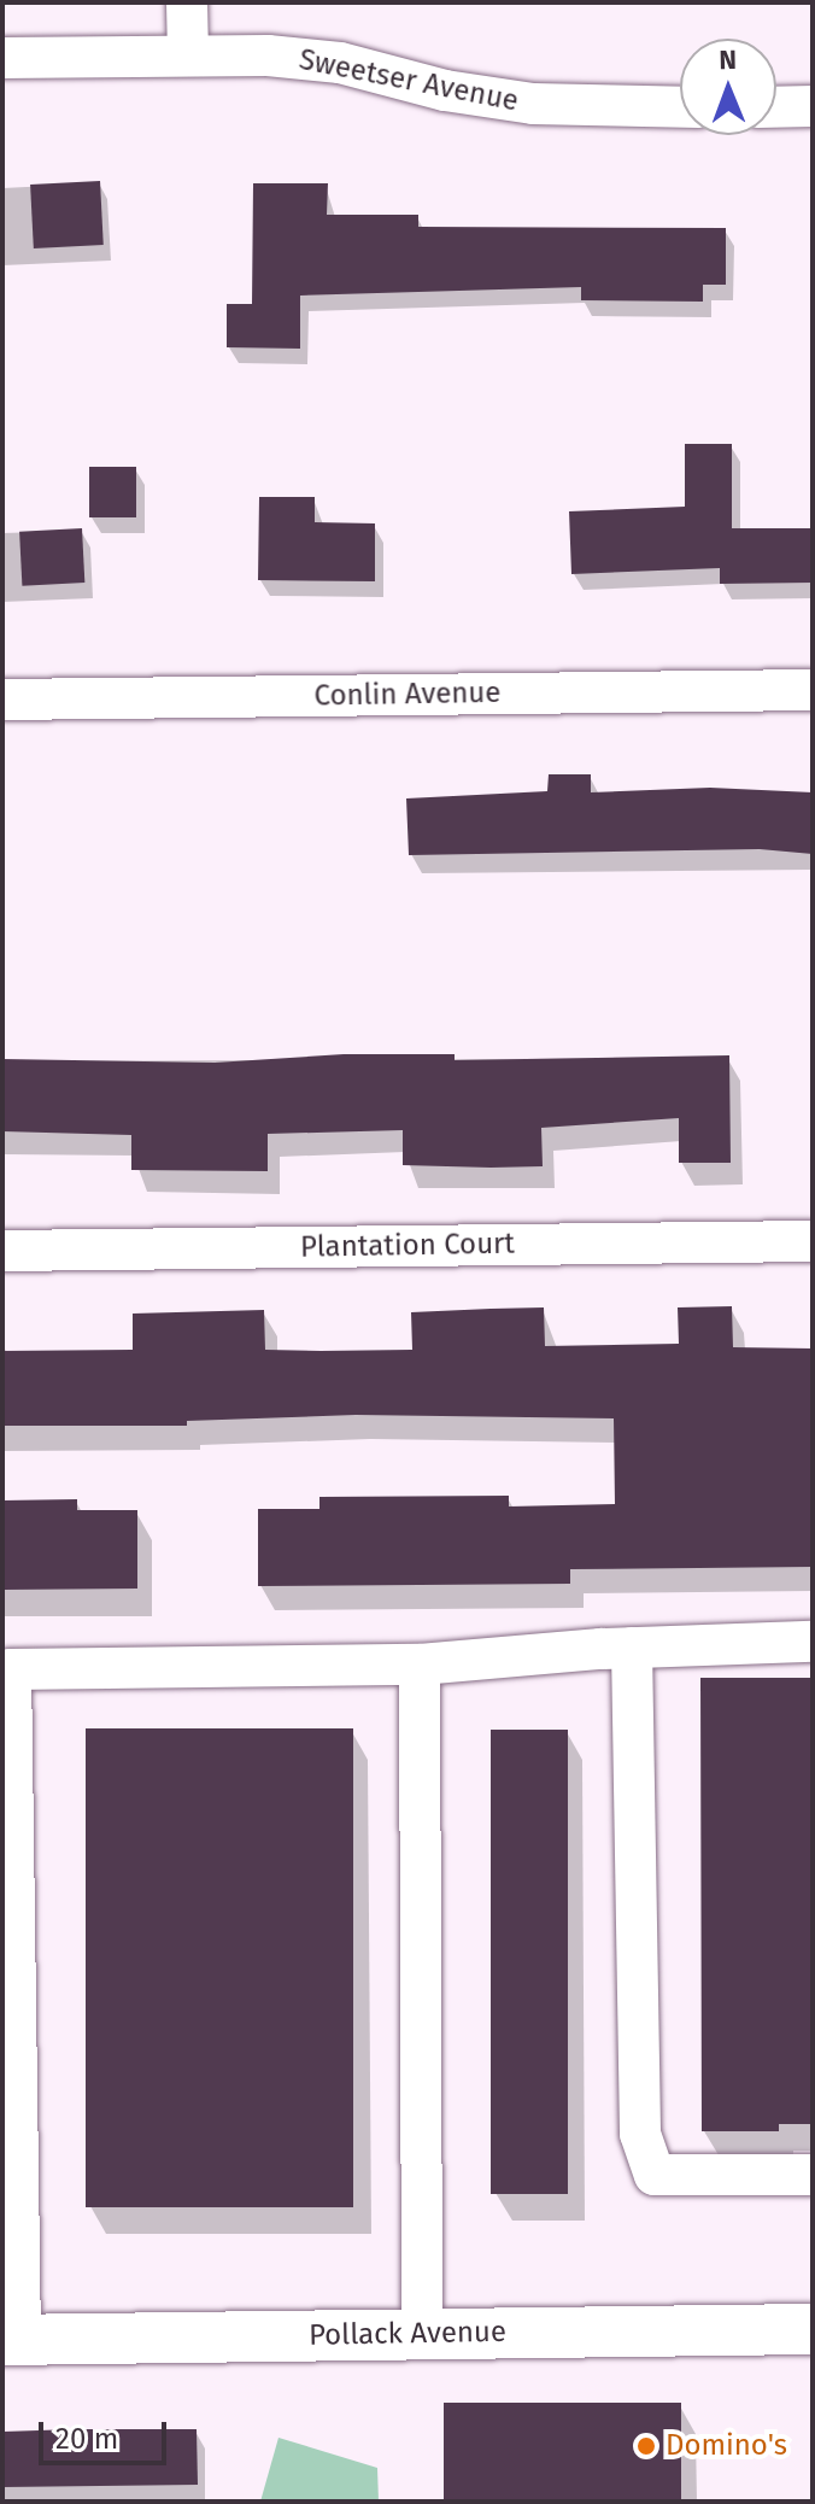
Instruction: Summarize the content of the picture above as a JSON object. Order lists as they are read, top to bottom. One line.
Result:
{"streets":{"street":["Sweetser Avenue","Conlin Avenue","Plantation Court","Pollack Avenue"]},"places":["Domino's"],"scale_bar":"20 m","north":"top"}
